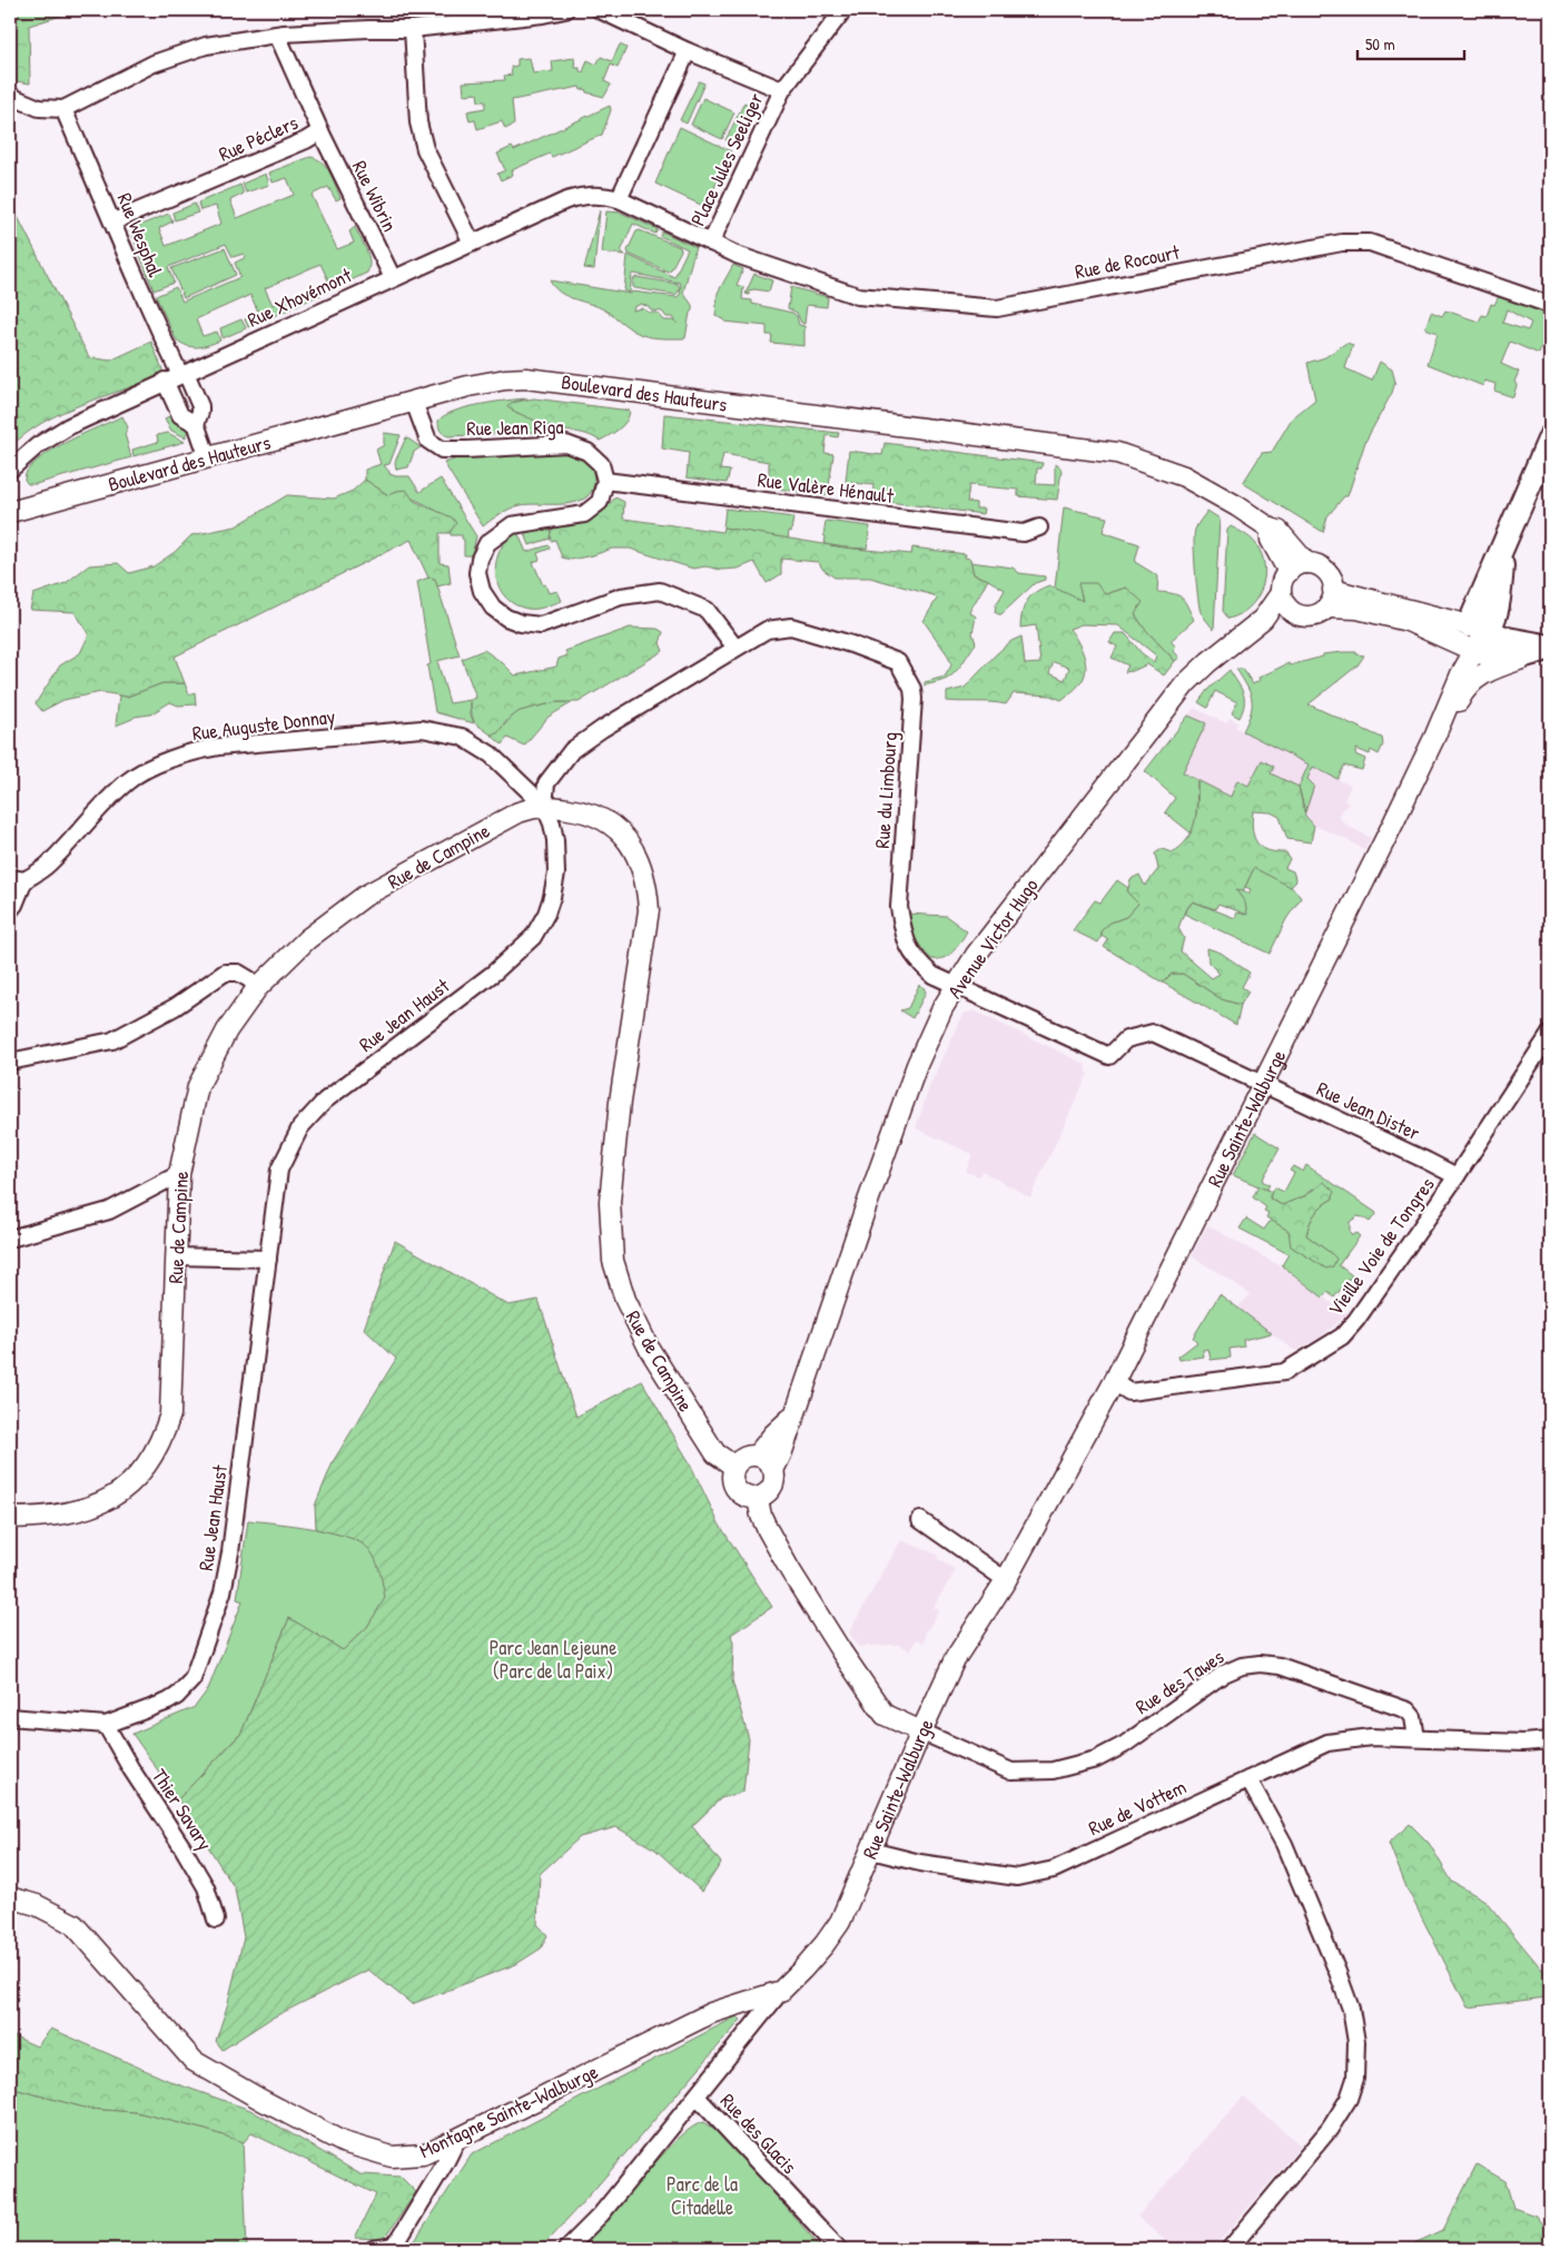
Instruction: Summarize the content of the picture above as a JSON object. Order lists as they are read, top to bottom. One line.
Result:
{"streets":{"street":["Rue Péclers","Place Jules Seeliger","Rue Wibrin","Rue Wesphal","Rue de Rocourt","Rue Xhovémont","Boulevard des Hauteurs","Rue Jean Riga","Rue Valère Hénault","Rue Auguste Donnay","Rue du Limbourg","Rue de Campine","Avenue Victor Hugo","Rue Jean Haust","Rue Jean Dister","Rue Sainte-Walburge","Vieille Voie de Tongres","Rue des Tawes","Rue de Vottem","Thier Savary","Montagne Sainte-Walburge","Rue des Glacis"]},"crossings":[["Rue Péclers","Rue Wibrin"],["Rue Péclers","Rue Wesphal"],["Place Jules Seeliger","Rue de Rocourt"],["Place Jules Seeliger","Rue Xhovémont"],["Rue Wibrin","Rue Xhovémont"],["Rue Wesphal","Rue Xhovémont"],["Boulevard des Hauteurs","Rue Jean Riga"],["Boulevard des Hauteurs","Avenue Victor Hugo"],["Rue Jean Riga","Rue Valère Hénault"],["Rue Auguste Donnay","Rue du Limbourg"],["Rue Auguste Donnay","Rue de Campine"],["Rue Auguste Donnay","Rue Jean Haust"],["Rue du Limbourg","Rue de Campine"],["Rue du Limbourg","Avenue Victor Hugo"],["Rue du Limbourg","Rue Jean Haust"],["Rue du Limbourg","Rue Jean Dister"],["Rue du Limbourg","Rue Sainte-Walburge"],["Rue de Campine","Avenue Victor Hugo"],["Rue de Campine","Rue Jean Haust"],["Rue Jean Haust","Thier Savary"],["Rue Jean Dister","Rue Sainte-Walburge"],["Rue Jean Dister","Vieille Voie de Tongres"],["Rue Sainte-Walburge","Vieille Voie de Tongres"],["Rue Sainte-Walburge","Rue des Tawes"],["Rue Sainte-Walburge","Rue de Vottem"],["Rue Sainte-Walburge","Montagne Sainte-Walburge"],["Rue Sainte-Walburge","Rue des Glacis"],["Rue des Tawes","Rue de Vottem"],["Montagne Sainte-Walburge","Rue des Glacis"]],"parks":["Parc Jean Lejeune (Parc de la Paix)","Parc de la Citadelle"],"scale_bar":"50 m"}
